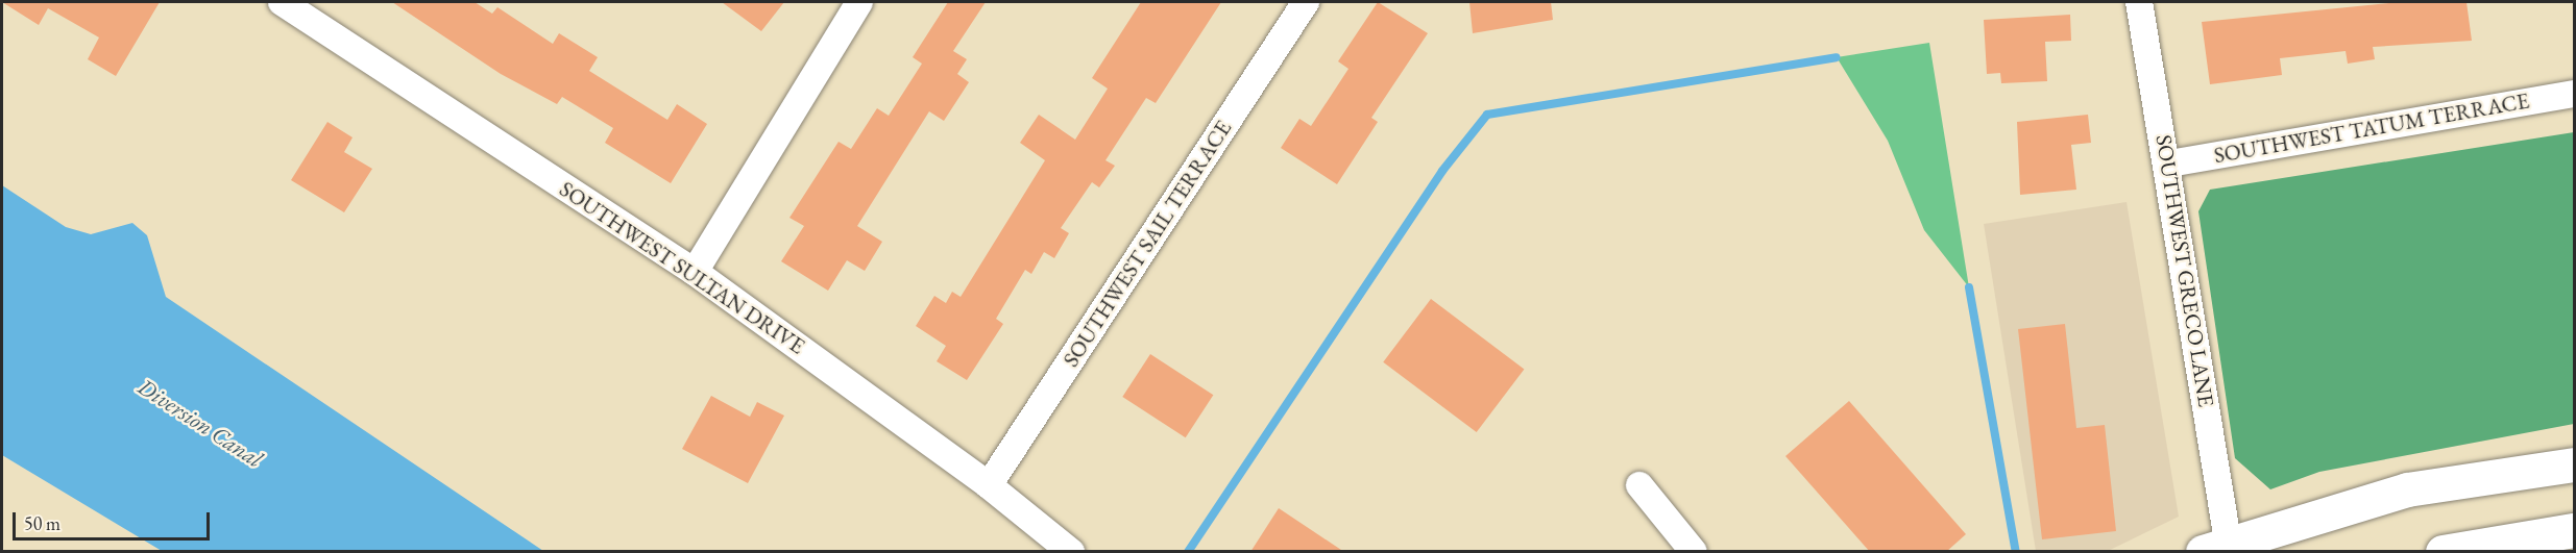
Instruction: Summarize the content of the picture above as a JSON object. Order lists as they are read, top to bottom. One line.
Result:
{"streets":{"street":["SOUTHWEST TATUM TERRACE","SOUTHWEST SAIL TERRACE","SOUTHWEST SULTAN DRIVE","SOUTHWEST GRECO LANE"]},"crossings":[["SOUTHWEST TATUM TERRACE","SOUTHWEST GRECO LANE"],["SOUTHWEST SAIL TERRACE","SOUTHWEST SULTAN DRIVE"]],"water":["Diversion Canal"],"scale_bar":"50 m"}
